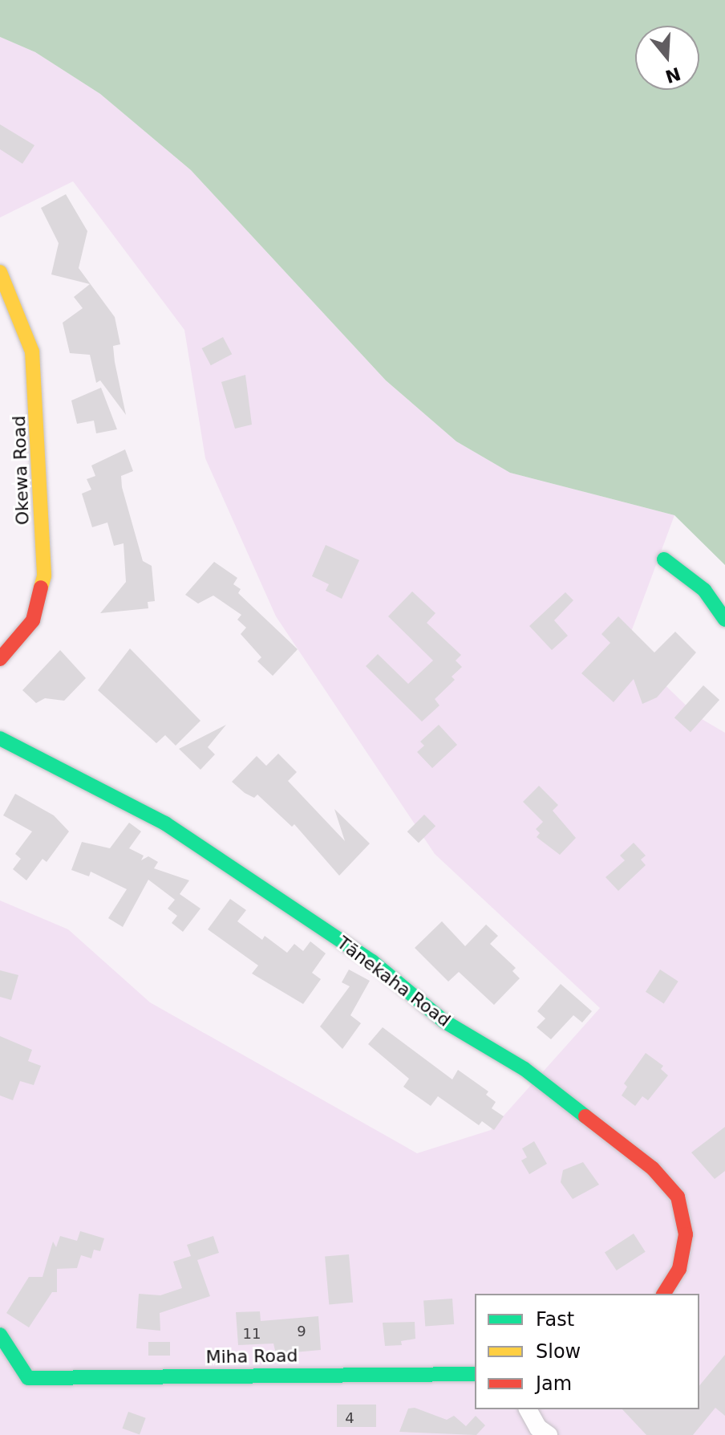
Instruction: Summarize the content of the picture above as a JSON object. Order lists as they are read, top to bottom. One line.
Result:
{"streets":{"street":["Okewa Road","Tānekaha Road","Miha Road"]},"house_numbers":["9","11","4"],"legend":["Fast","Slow","Jam"],"north":"bottom"}
